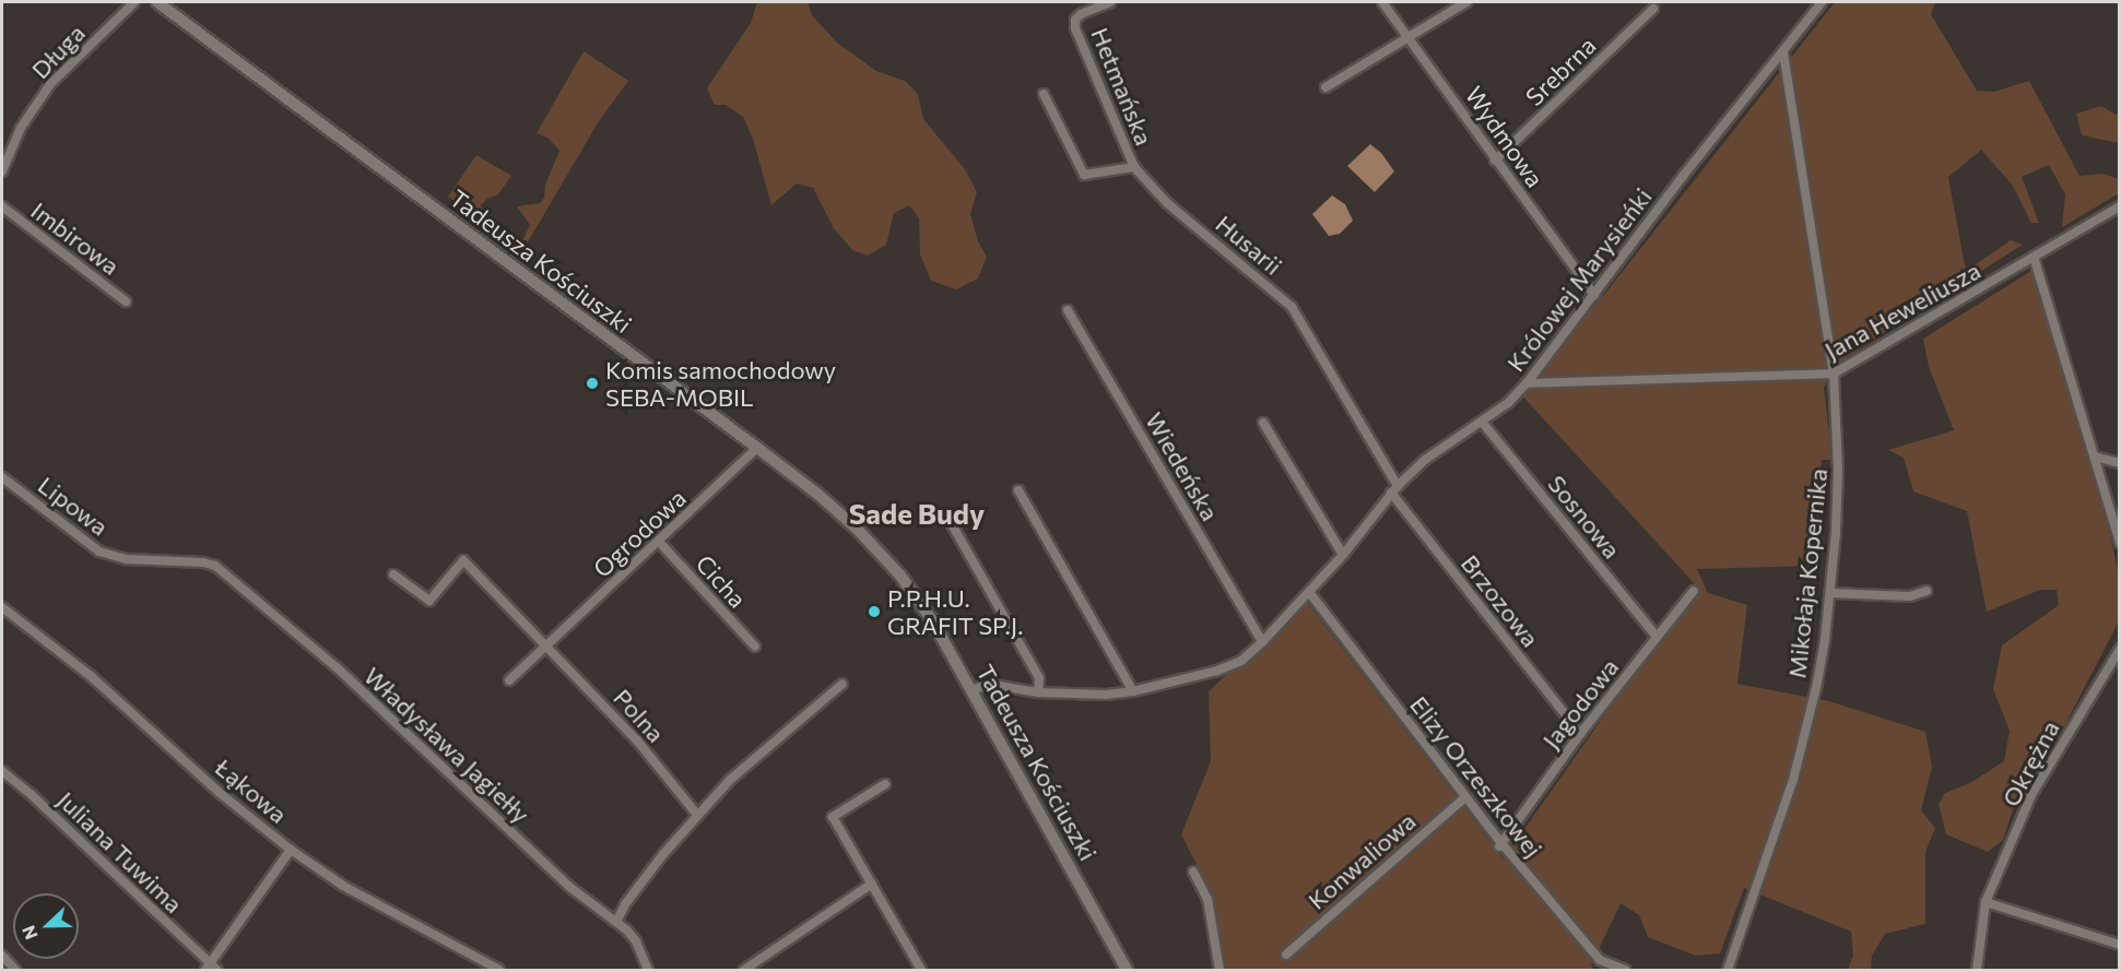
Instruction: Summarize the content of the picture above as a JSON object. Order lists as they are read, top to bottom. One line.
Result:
{"streets":{"main road":["Tadeusza Kościuszki"],"street":["Długa","Srebrna","Hetmańska","Wydmowa","Imbirowa","Husarii","Królowej Marysieńki","Jana Heweliusza","Wiedeńska","Lipowa","Sosnowa","Ogrodowa","Mikołaja Kopernika","Cicha","Brzozowa","Jagodowa","Polna","Władysława Jagiełły","Okrężna","Elizy Orzeszkowej","Łąkowa","Juliana Tuwima","Konwaliowa"]},"crossings":[["Srebrna","Wydmowa"],["Hetmańska","Husarii"],["Wydmowa","Królowej Marysieńki"],["Husarii","Królowej Marysieńki"],["Husarii","Brzozowa"],["Tadeusza Kościuszki","Królowej Marysieńki"],["Tadeusza Kościuszki","Ogrodowa"],["Królowej Marysieńki","Jana Heweliusza"],["Królowej Marysieńki","Wiedeńska"],["Królowej Marysieńki","Sosnowa"],["Królowej Marysieńki","Mikołaja Kopernika"],["Królowej Marysieńki","Brzozowa"],["Królowej Marysieńki","Elizy Orzeszkowej"],["Jana Heweliusza","Mikołaja Kopernika"],["Lipowa","Władysława Jagiełły"],["Sosnowa","Jagodowa"],["Ogrodowa","Cicha"],["Ogrodowa","Polna"],["Brzozowa","Jagodowa"],["Jagodowa","Elizy Orzeszkowej"],["Elizy Orzeszkowej","Konwaliowa"]],"districts":["Sade Budy"],"places":["Komis samochodowy SEBA-MOBIL","P.P.H.U. GRAFIT SP.J."],"north":"left"}
